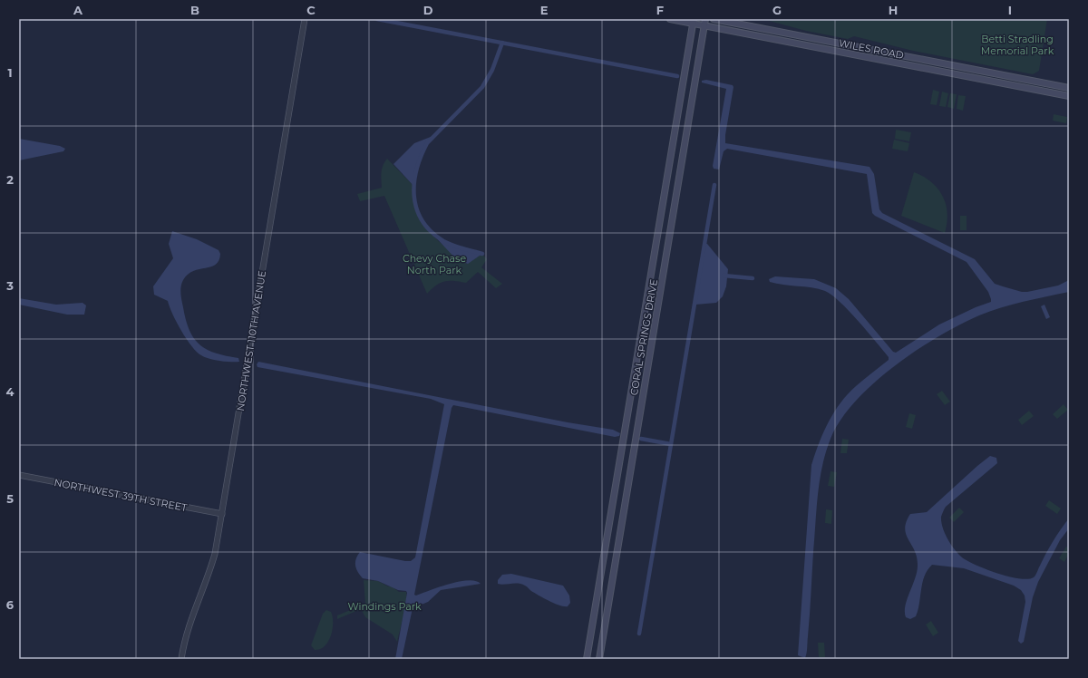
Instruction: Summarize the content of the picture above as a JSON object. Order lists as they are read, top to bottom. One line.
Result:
{"streets":{"main road":["WILES ROAD","CORAL SPRINGS DRIVE"],"street":["NORTHWEST 110TH AVENUE","NORTHWEST 39TH STREET"]},"crossings":[["WILES ROAD","CORAL SPRINGS DRIVE"],["NORTHWEST 110TH AVENUE","NORTHWEST 39TH STREET"]],"parks":["Betti Stradling Memorial Park","Chevy Chase North Park","Windings Park"],"grid":{"columns":["A","B","C","D","E","F","G","H","I"],"rows":["1","2","3","4","5","6"]}}
